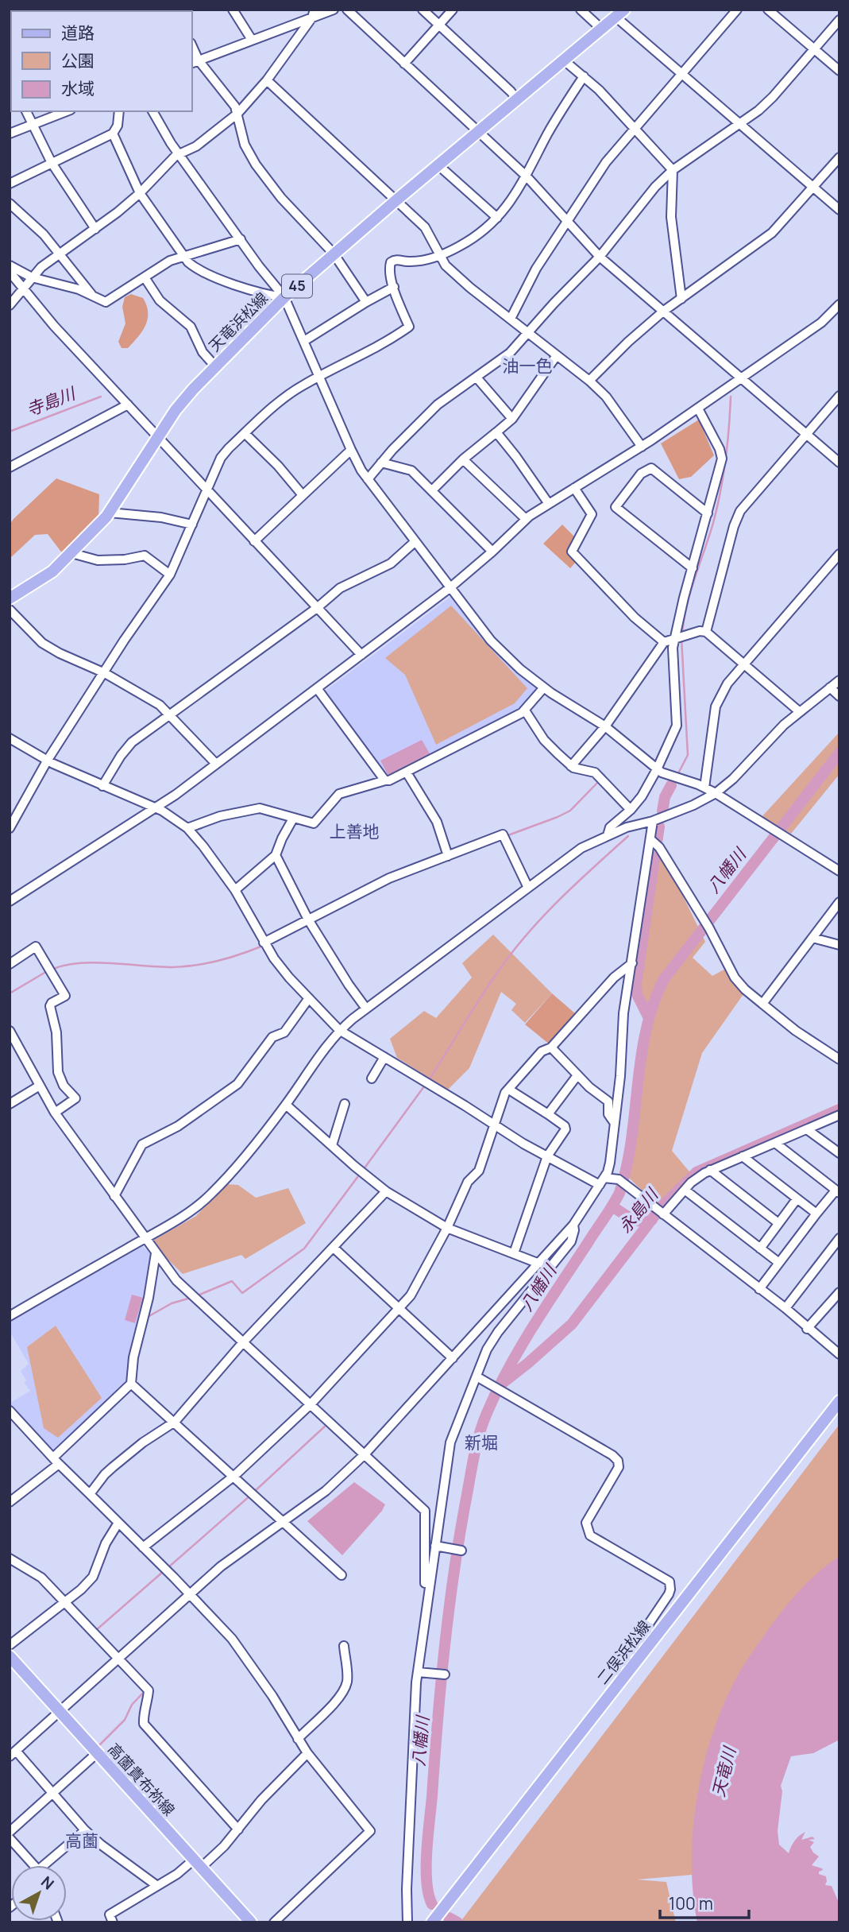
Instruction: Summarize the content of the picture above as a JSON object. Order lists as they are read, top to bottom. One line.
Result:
{"streets":{"main road":["45","天竜浜松線","二俣浜松線","高薗貴布祢線"]},"districts":["油一色","上善地","新堀","高薗"],"water":["寺島川","八幡川","永島川","天竜川"],"legend":["道路","公園","水域"],"scale_bar":"100 m","north":"top right"}
